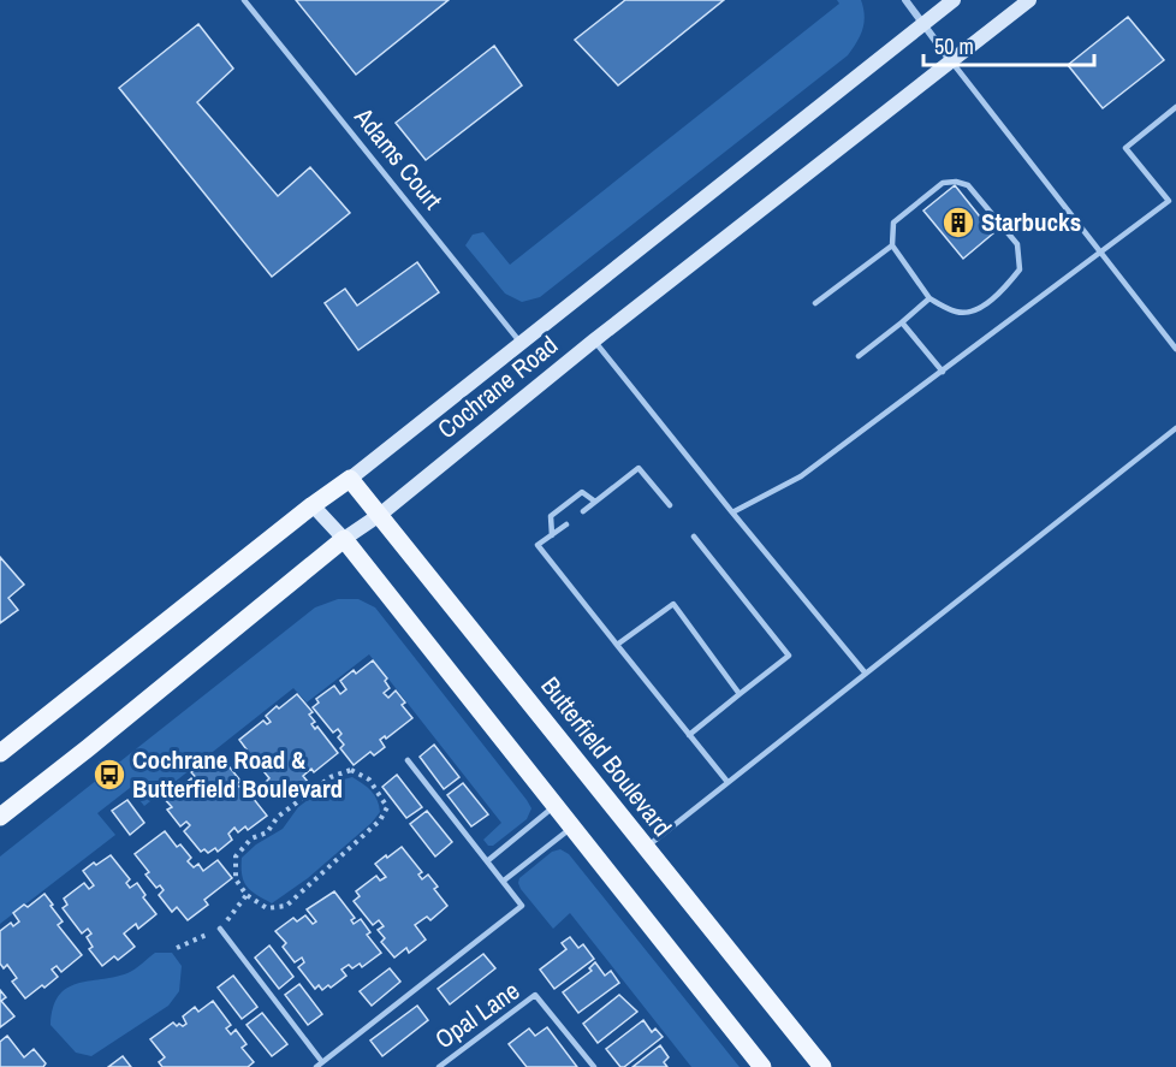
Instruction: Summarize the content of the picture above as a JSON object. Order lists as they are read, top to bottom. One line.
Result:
{"streets":{"main road":["Cochrane Road","Butterfield Boulevard"],"lane":["Adams Court","Opal Lane"]},"crossings":[["Adams Court","Cochrane Road"],["Cochrane Road","Butterfield Boulevard"]],"places":{"building":["Starbucks"],"bus stop":["Cochrane Road & Butterfield Boulevard"]},"scale_bar":"50 m"}
